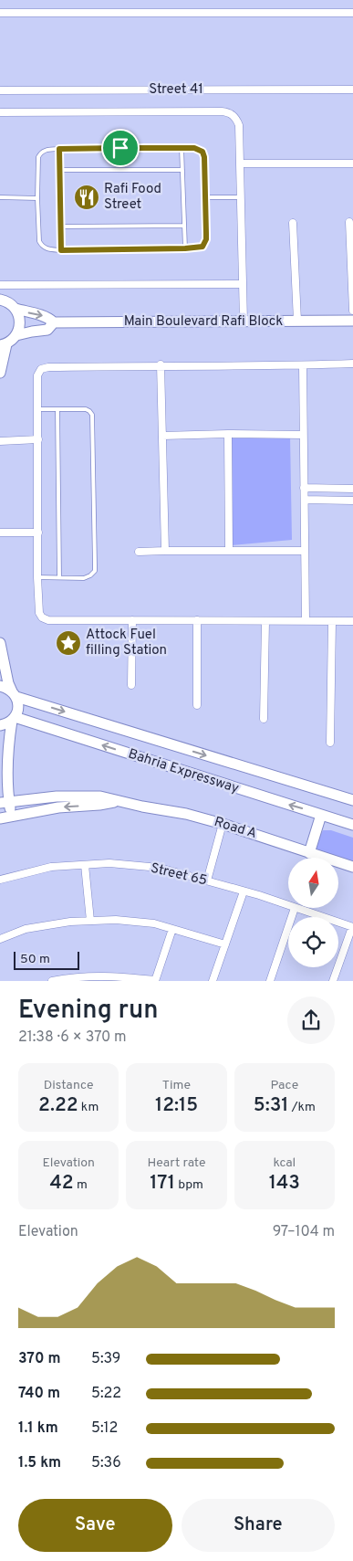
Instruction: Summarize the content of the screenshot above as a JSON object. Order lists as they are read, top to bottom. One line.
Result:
{"streets":{"main road":["Main Boulevard Rafi Block","Bahria Expressway","Road A"],"street":["Street 41","Street 65"]},"places":{"restaurant":["Rafi Food Street"],"place":["Attock Fuel filling Station"]},"scale_bar":"50 m","north":"top","page":{"scale":"50 m","heading":["Evening run","21:38 · 6 × 370 m"],"stats":[["Distance","2.22 km"],["Time","12:15"],["Pace","5:31 /km"],["Elevation","42 m"],["Heart rate","171 bpm"],["kcal","143"]],"chart":["Elevation","97–104 m"],"list":[{"name":"370 m","note":"5:39"},{"name":"740 m","note":"5:22"},{"name":"1.1 km","note":"5:12"},{"name":"1.5 km","note":"5:36"}],"buttons":["Save","Share"]}}
